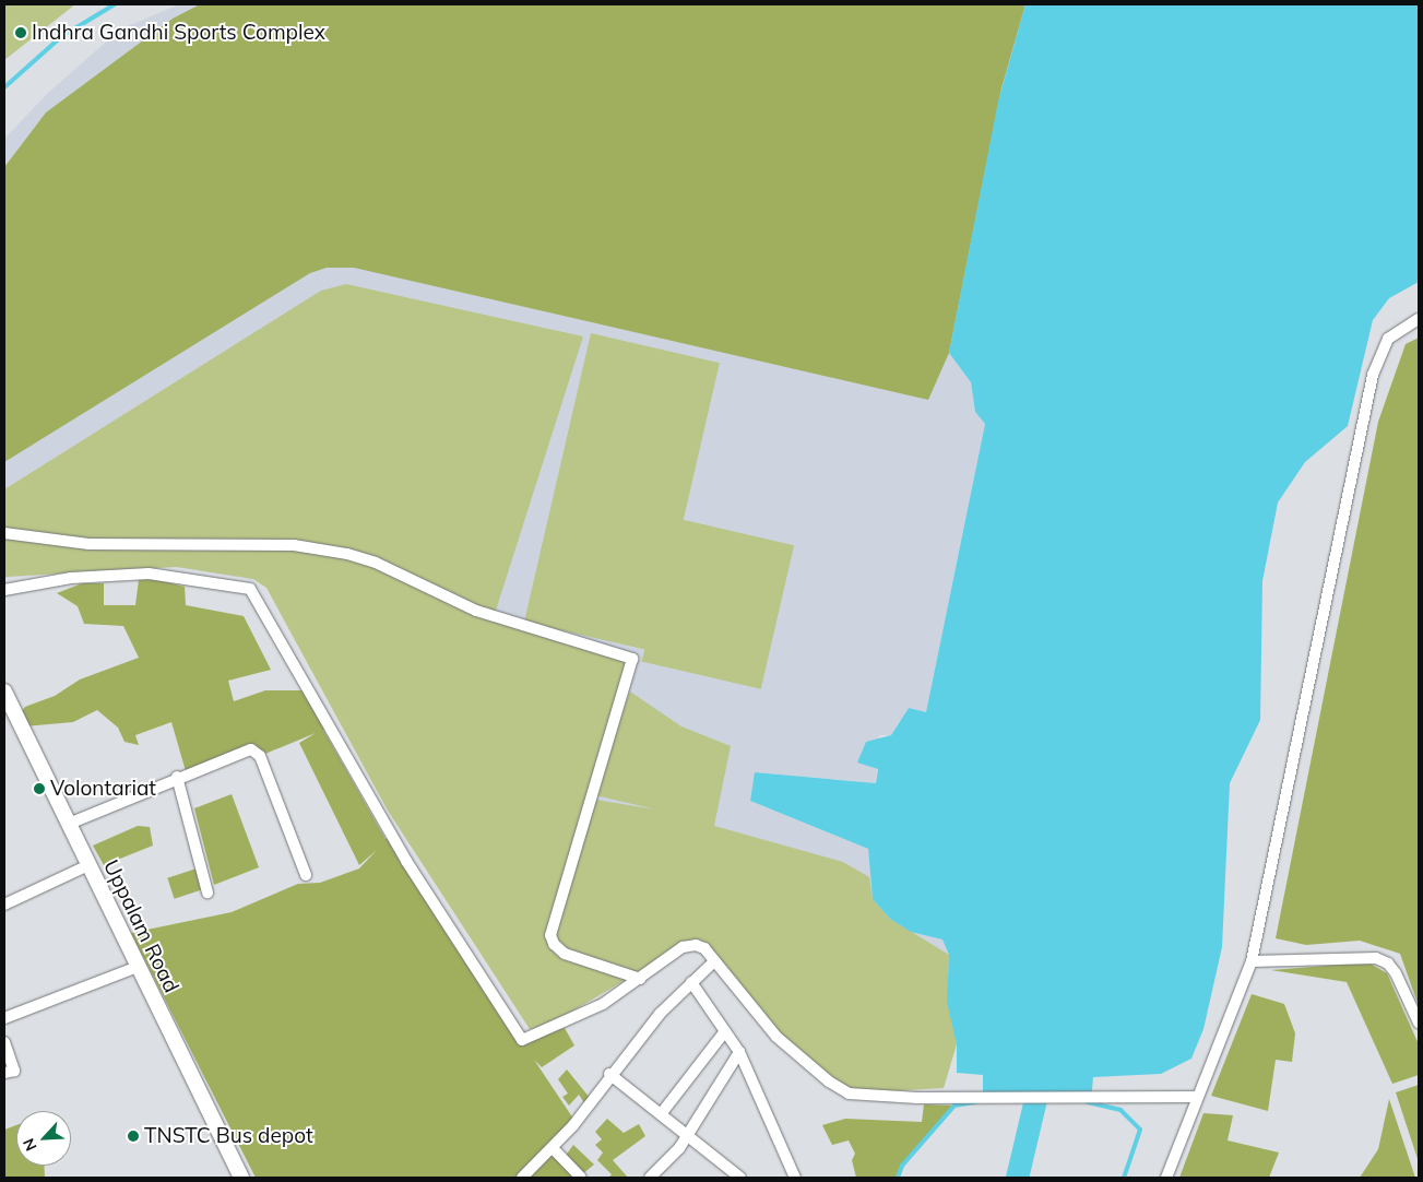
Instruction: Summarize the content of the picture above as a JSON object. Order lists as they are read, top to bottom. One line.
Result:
{"streets":{"main road":["Uppalam Road"]},"places":["Indhra Gandhi Sports Complex","Volontariat","TNSTC Bus depot"],"north":"bottom left"}
